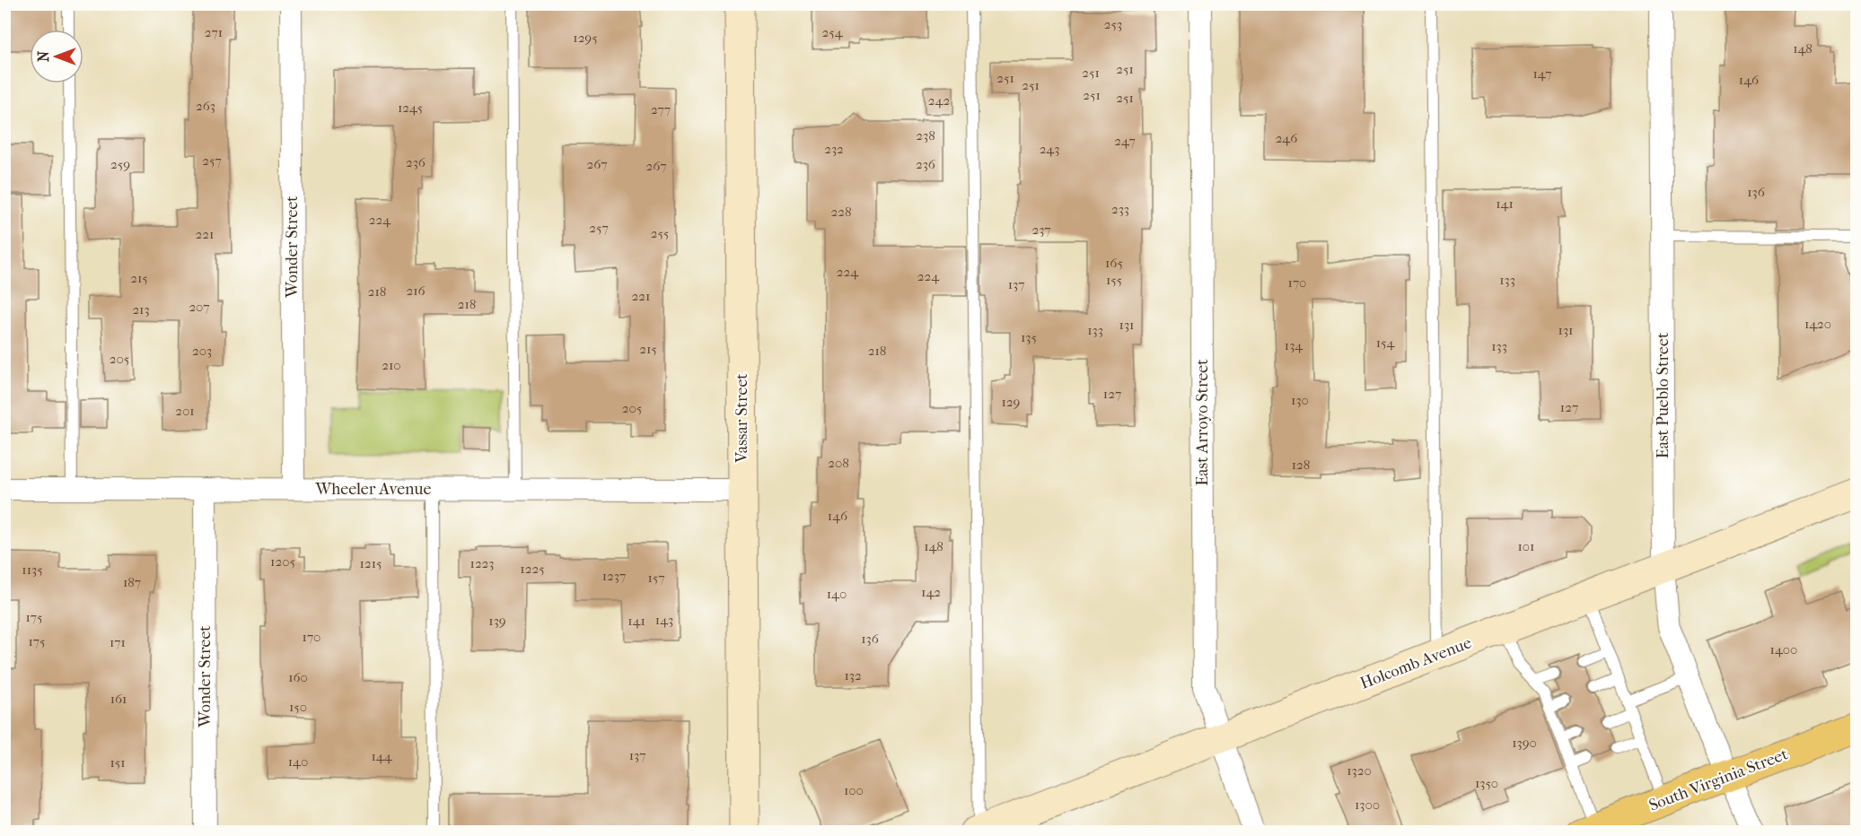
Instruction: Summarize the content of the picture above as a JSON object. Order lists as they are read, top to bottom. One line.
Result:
{"streets":{"main road":["South Virginia Street"],"street":["Wonder Street","East Pueblo Street","Vassar Street","East Arroyo Street","Wheeler Avenue","Holcomb Avenue"]},"crossings":[["Wonder Street","Wheeler Avenue"],["East Pueblo Street","Holcomb Avenue"],["East Pueblo Street","South Virginia Street"],["Vassar Street","Wheeler Avenue"],["East Arroyo Street","Holcomb Avenue"]],"house_numbers":["253","271","254","1295","148","251","251","147","251","146","251","251","251","242","263","1245","277","238","246","247","232","243","257","236","259","267","236","267","136","141","233","228","224","257","237","255","221","165","224","224","215","155","133","170","137","216","218","221","218","207","213","1420","131","133","131","135","154","134","133","215","203","218","205","210","127","130","129","127","205","201","208","128","146","148","101","1205","1215","1223","1225","1135","1237","157","187","142","140","175","143","139","141","170","136","175","171","1400","132","160","161","150","1390","137","144","140","151","1320","1350","100","1300"],"north":"left"}
